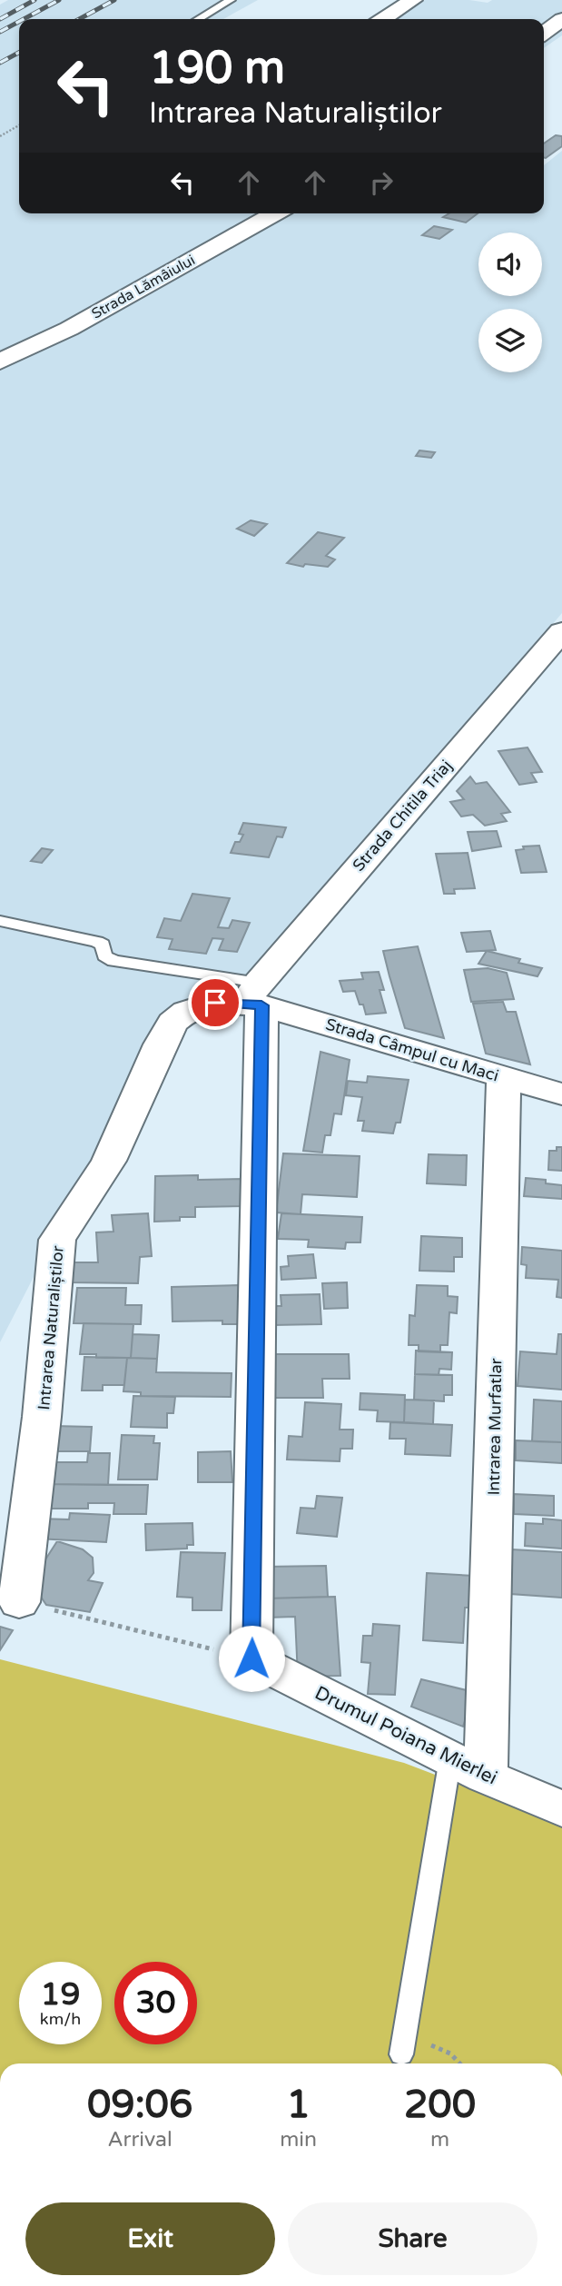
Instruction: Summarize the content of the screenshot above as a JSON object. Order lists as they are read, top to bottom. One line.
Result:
{"streets":{"street":["Strada Lămâiului","Strada Chitila Triaj","Strada Câmpul cu Maci","Intrarea Naturaliștilor","Intrarea Murfatlar","Drumul Poiana Mierlei"]},"crossings":[["Strada Chitila Triaj","Strada Câmpul cu Maci"],["Strada Chitila Triaj","Intrarea Naturaliștilor"],["Strada Câmpul cu Maci","Intrarea Naturaliștilor"],["Strada Câmpul cu Maci","Intrarea Murfatlar"],["Intrarea Murfatlar","Drumul Poiana Mierlei"]],"page":{"turn":["190 m","Intrarea Naturaliștilor"],"speed":"19 km/h","limit":"30","eta":["09:06","Arrival","1","min","200","m"],"buttons":["Exit","Share"]}}
